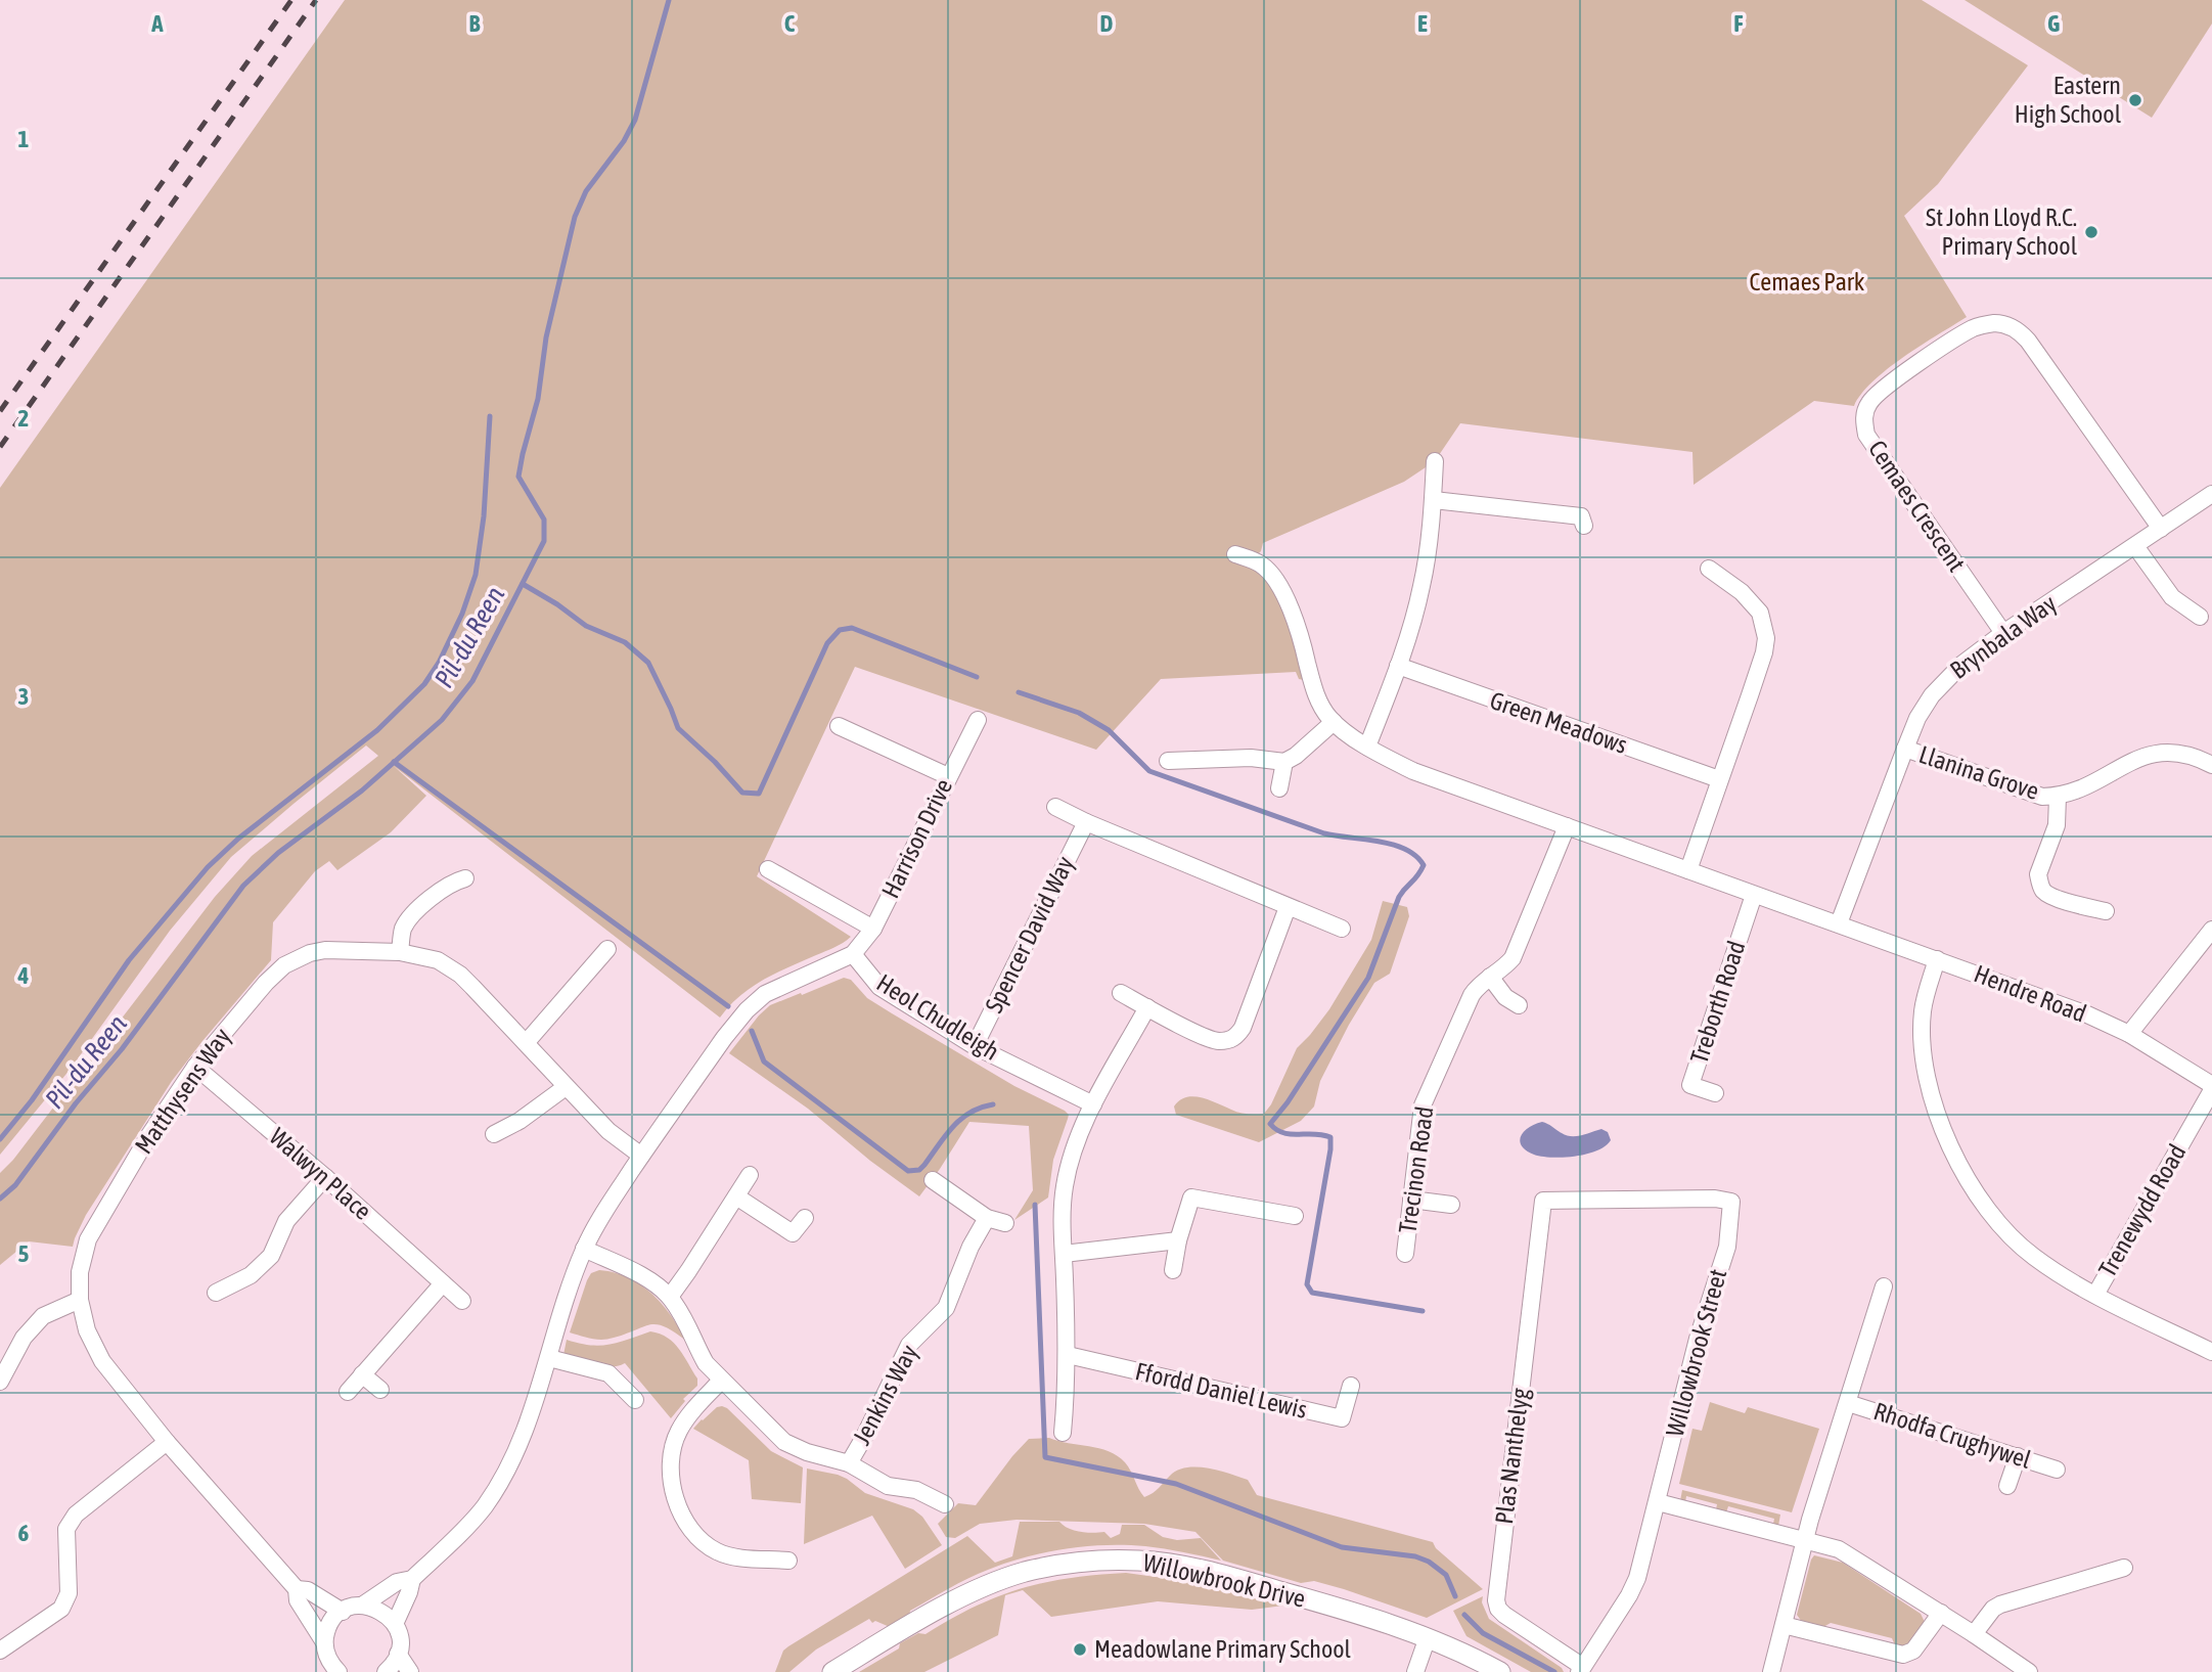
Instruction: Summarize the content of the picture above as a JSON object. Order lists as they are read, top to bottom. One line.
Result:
{"streets":{"street":["Cemaes Crescent","Brynbala Way","Green Meadows","Llanina Grove","Harrison Drive","Spencer David Way","Hendre Road","Treborth Road","Heol Chudleigh","Matthysens Way","Trecinon Road","Walwyn Place","Trenewydd Road","Willowbrook Street","Ffordd Daniel Lewis","Jenkins Way","Rhodfa Crughywel","Plas Nanthelyg","Willowbrook Drive"]},"crossings":[["Cemaes Crescent","Brynbala Way"],["Brynbala Way","Llanina Grove"],["Brynbala Way","Hendre Road"],["Harrison Drive","Heol Chudleigh"],["Spencer David Way","Heol Chudleigh"],["Hendre Road","Treborth Road"],["Hendre Road","Trecinon Road"],["Heol Chudleigh","Matthysens Way"],["Heol Chudleigh","Jenkins Way"],["Matthysens Way","Walwyn Place"],["Willowbrook Street","Plas Nanthelyg"]],"water":["Pil-du Reen"],"parks":["Cemaes Park"],"places":["Eastern High School","St John Lloyd R.C. Primary School","Meadowlane Primary School"],"grid":{"columns":["A","B","C","D","E","F","G"],"rows":["1","2","3","4","5","6"]}}
